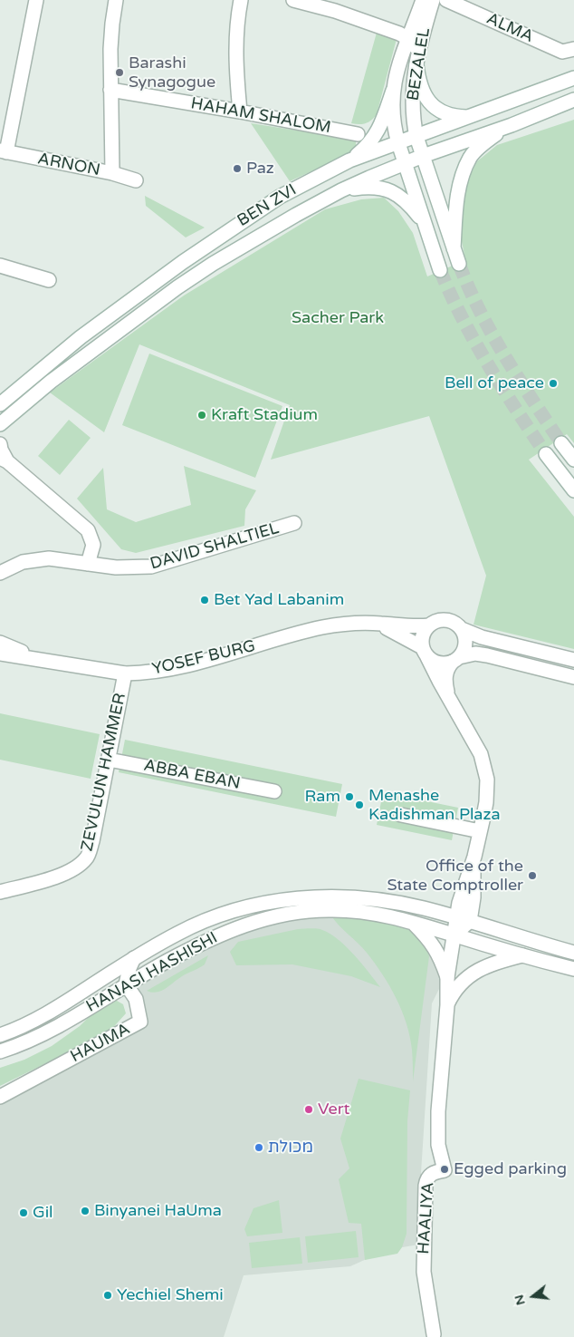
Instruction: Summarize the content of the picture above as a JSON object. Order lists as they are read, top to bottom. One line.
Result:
{"streets":{"street":["ALMA","BEZALEL","HAHAM SHALOM","ARNON","BEN ZVI","DAVID SHALTIEL","YOSEF BURG","ZEVULUN HAMMER","ABBA EBAN","HANASI HASHISHI","HAUMA","HAALIYA"]},"crossings":[["BEZALEL","BEN ZVI"],["YOSEF BURG","ZEVULUN HAMMER"],["YOSEF BURG","HAALIYA"],["ZEVULUN HAMMER","ABBA EBAN"],["HANASI HASHISHI","HAUMA"],["HANASI HASHISHI","HAALIYA"]],"parks":["Sacher Park"],"places":["Barashi Synagogue","Paz","Bell of peace","Kraft Stadium","Bet Yad Labanim","Ram","Menashe Kadishman Plaza","Office of the State Comptroller","Vert","מכולת","Egged parking","Binyanei HaUma","Gil","Yechiel Shemi"],"north":"left"}
